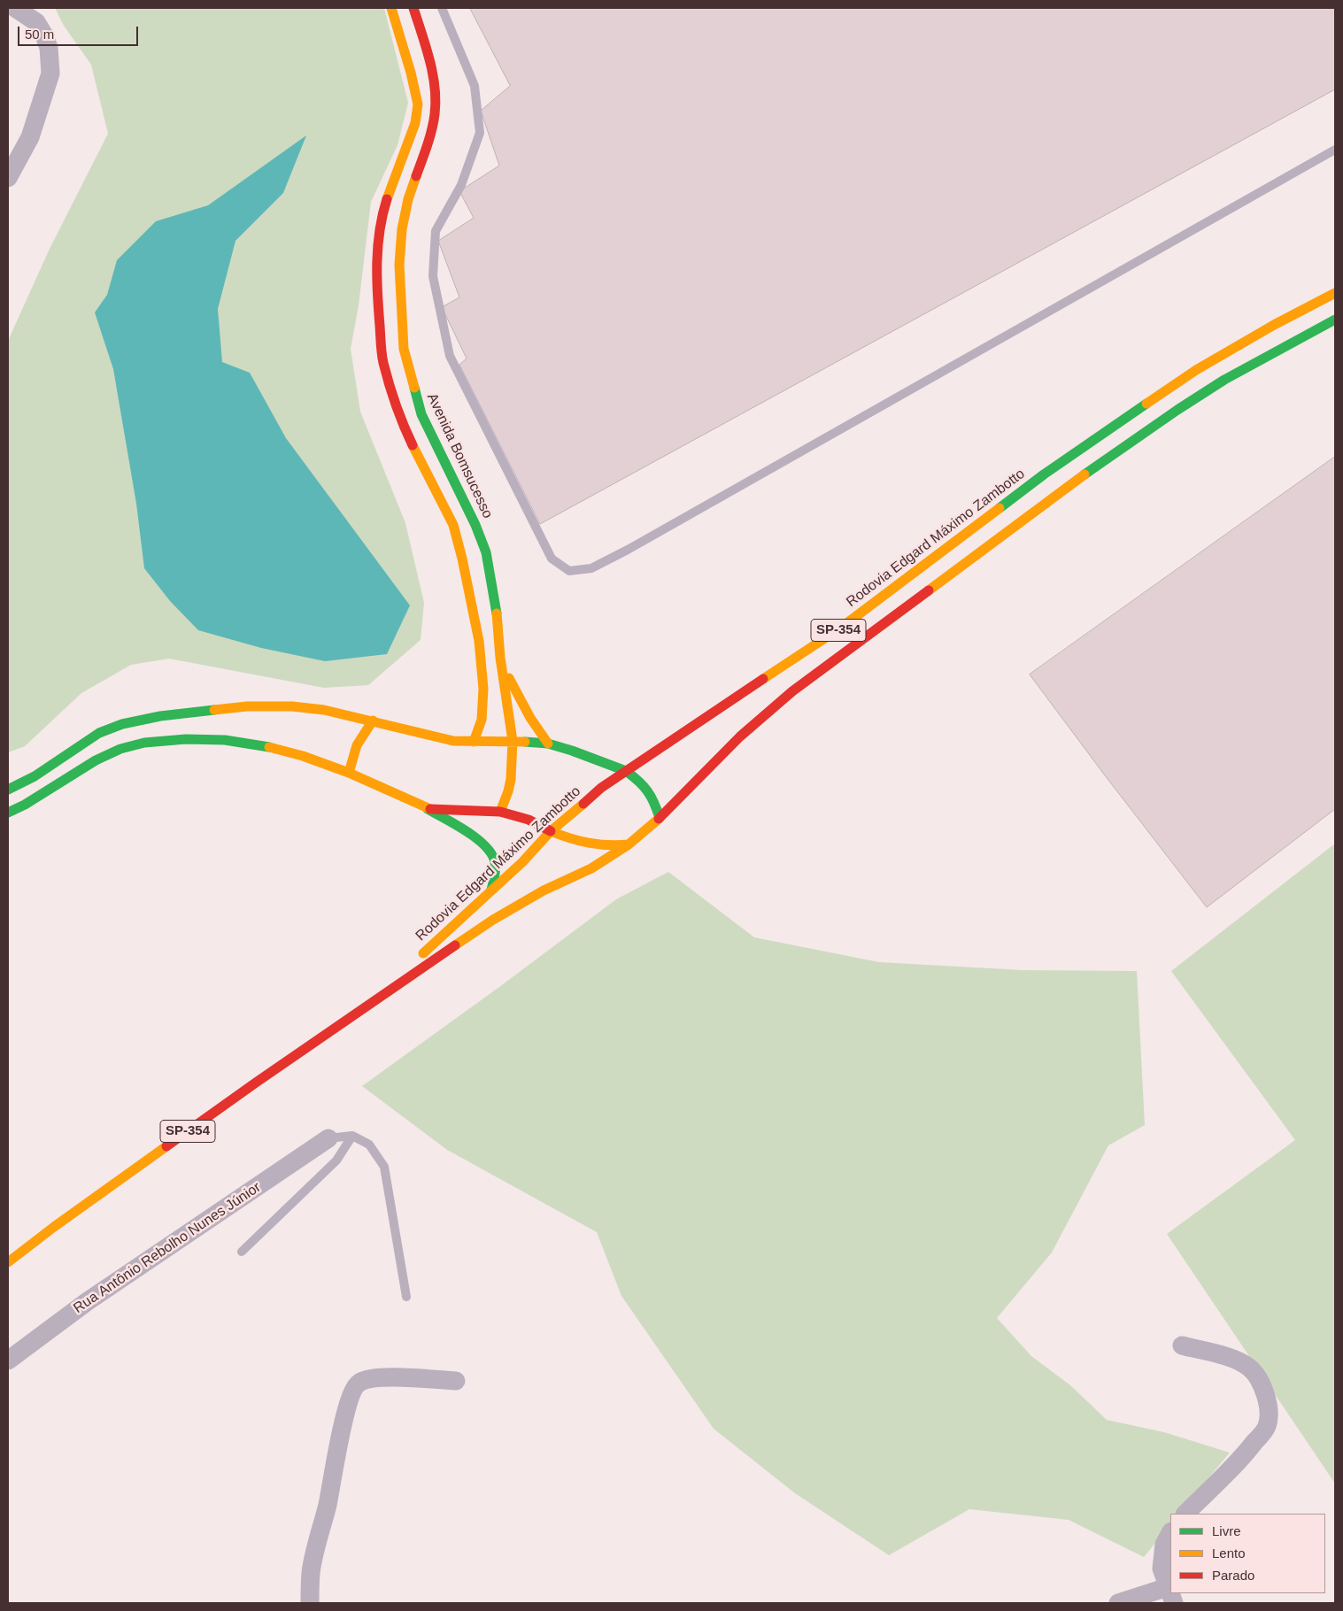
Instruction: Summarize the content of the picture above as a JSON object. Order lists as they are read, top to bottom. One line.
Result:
{"streets":{"main road":["Avenida Bomsucesso","Rodovia Edgard Máximo Zambotto","SP-354"],"street":["Rua Antônio Rebolho Nunes Júnior"]},"legend":["Livre","Lento","Parado"],"scale_bar":"50 m"}
